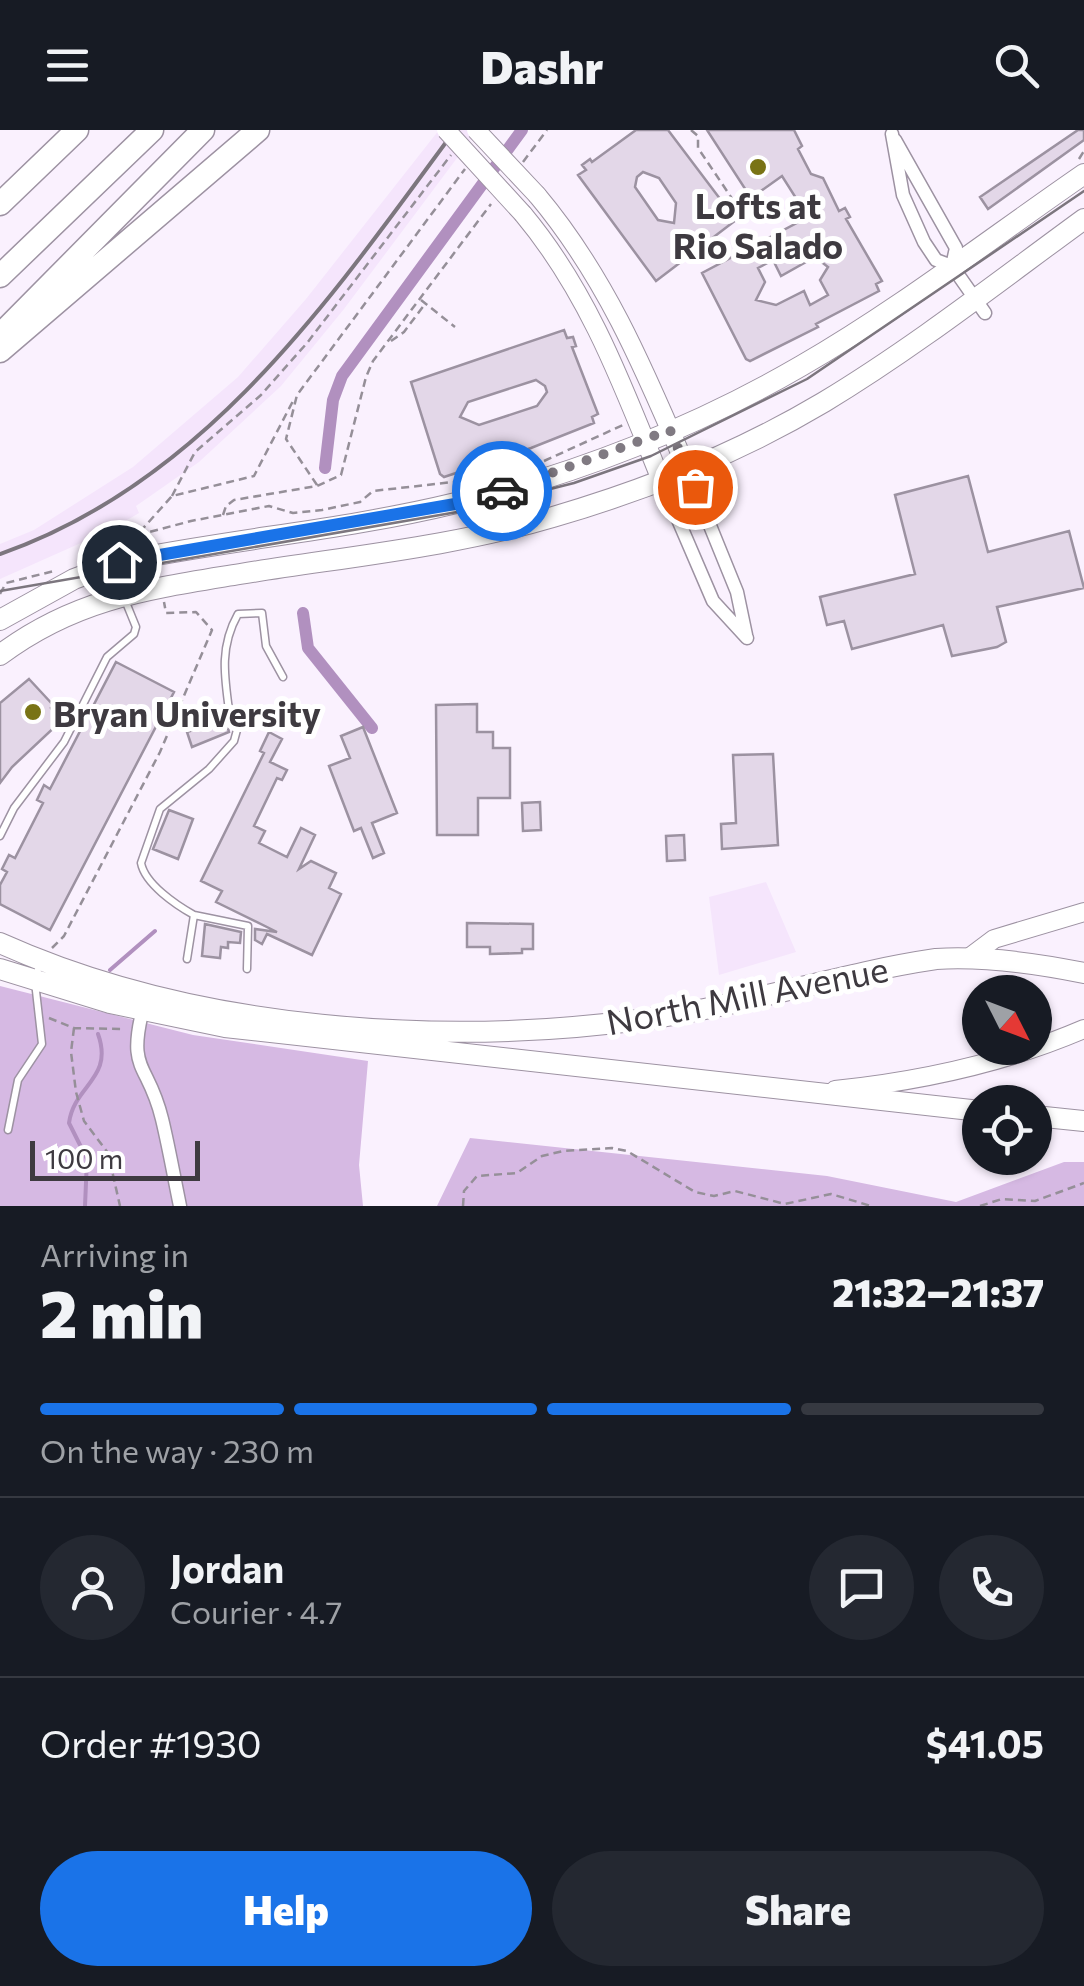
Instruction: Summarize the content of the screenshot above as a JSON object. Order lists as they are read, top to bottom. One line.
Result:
{"streets":{"main road":["North Mill Avenue"]},"places":["Lofts at Rio Salado","Bryan University"],"scale_bar":"100 m","north":"bottom right","page":{"header":"Dashr","scale":"100 m","heading":["2 min","Arriving in","21:32–21:37"],"panel":["Jordan","Courier · 4.7","Order #1930","$41.05"],"bar":"On the way · 230 m","buttons":["Help","Share"]}}
